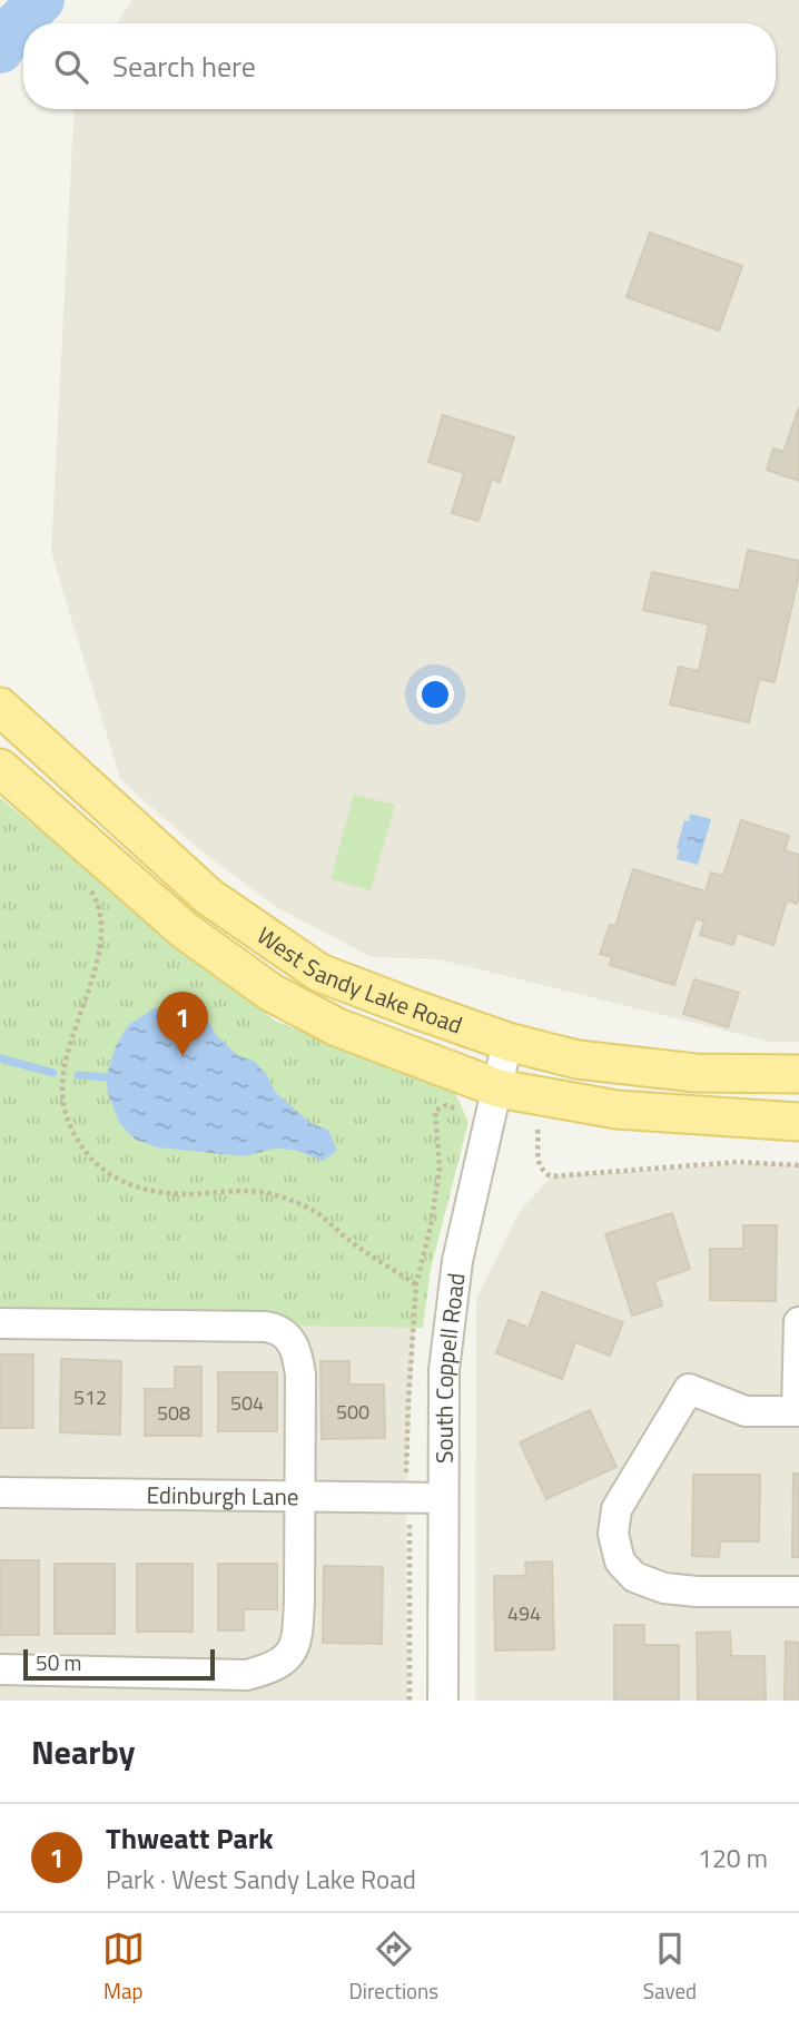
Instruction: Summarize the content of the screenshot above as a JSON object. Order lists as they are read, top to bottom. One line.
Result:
{"streets":{"main road":["West Sandy Lake Road"],"street":["South Coppell Road","Edinburgh Lane"]},"crossings":[["West Sandy Lake Road","South Coppell Road"],["South Coppell Road","Edinburgh Lane"]],"house_numbers":["512","504","500","508","494"],"scale_bar":"50 m","page":{"search":"Search here","pins":"1","scale":"50 m","heading":"Nearby","list":[{"mark":"1","name":"Thweatt Park","note":"Park · West Sandy Lake Road","value":"120 m"}],"nav":["Map","Directions","Saved"]}}
